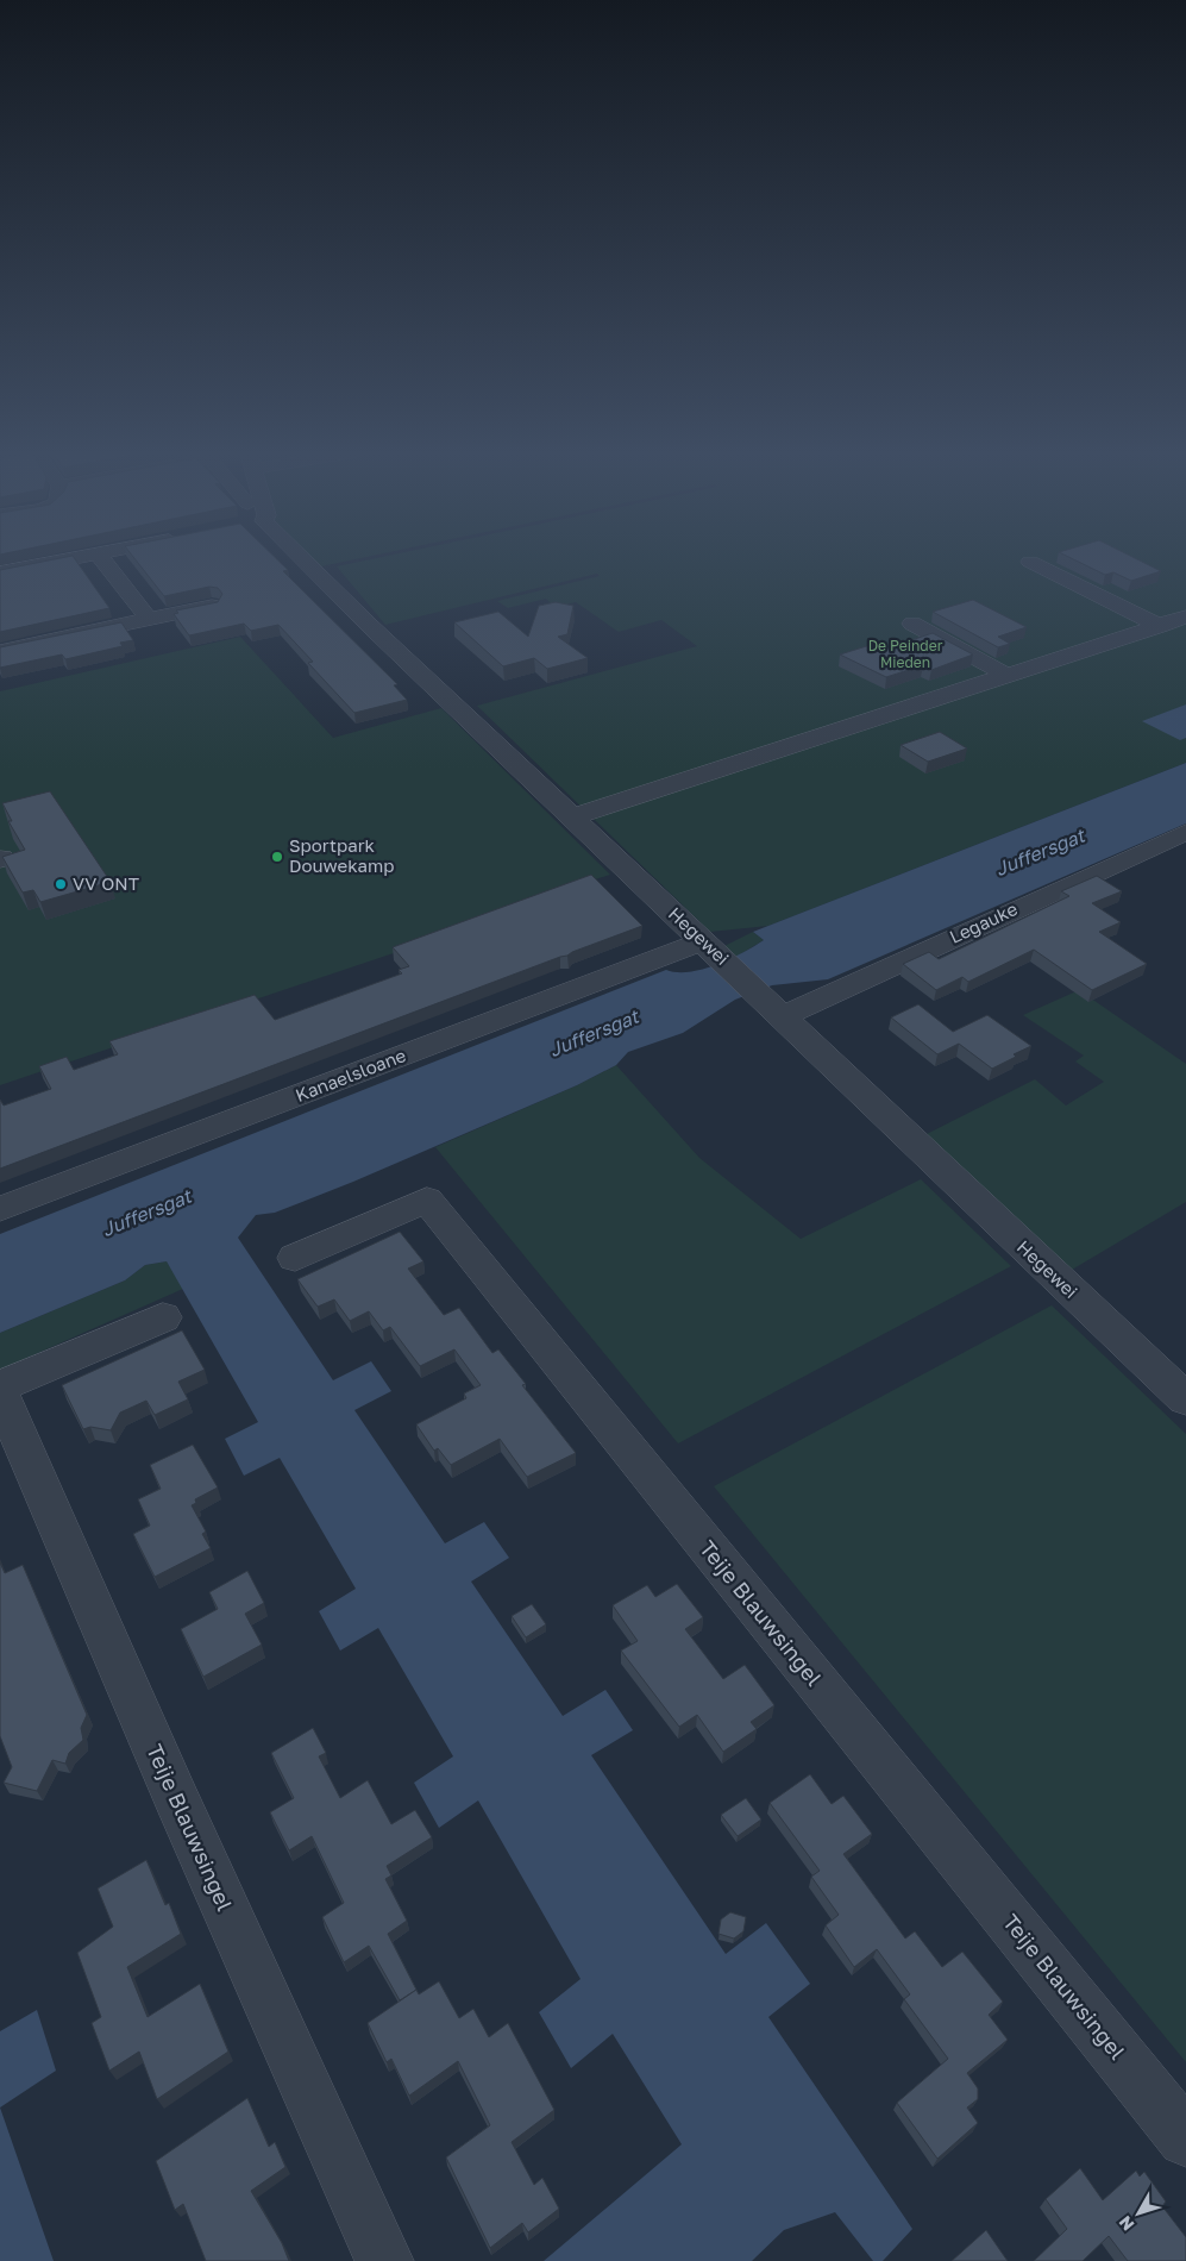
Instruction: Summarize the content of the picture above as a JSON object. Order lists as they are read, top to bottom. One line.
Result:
{"streets":{"street":["Legauke","Hegewei","Kanaelsloane","Teije Blauwsingel"]},"crossings":[["Legauke","Hegewei"],["Hegewei","Kanaelsloane"]],"water":["Juffersgat"],"parks":["De Peinder Mieden"],"places":["Sportpark Douwekamp","VV ONT"],"north":"bottom left"}
